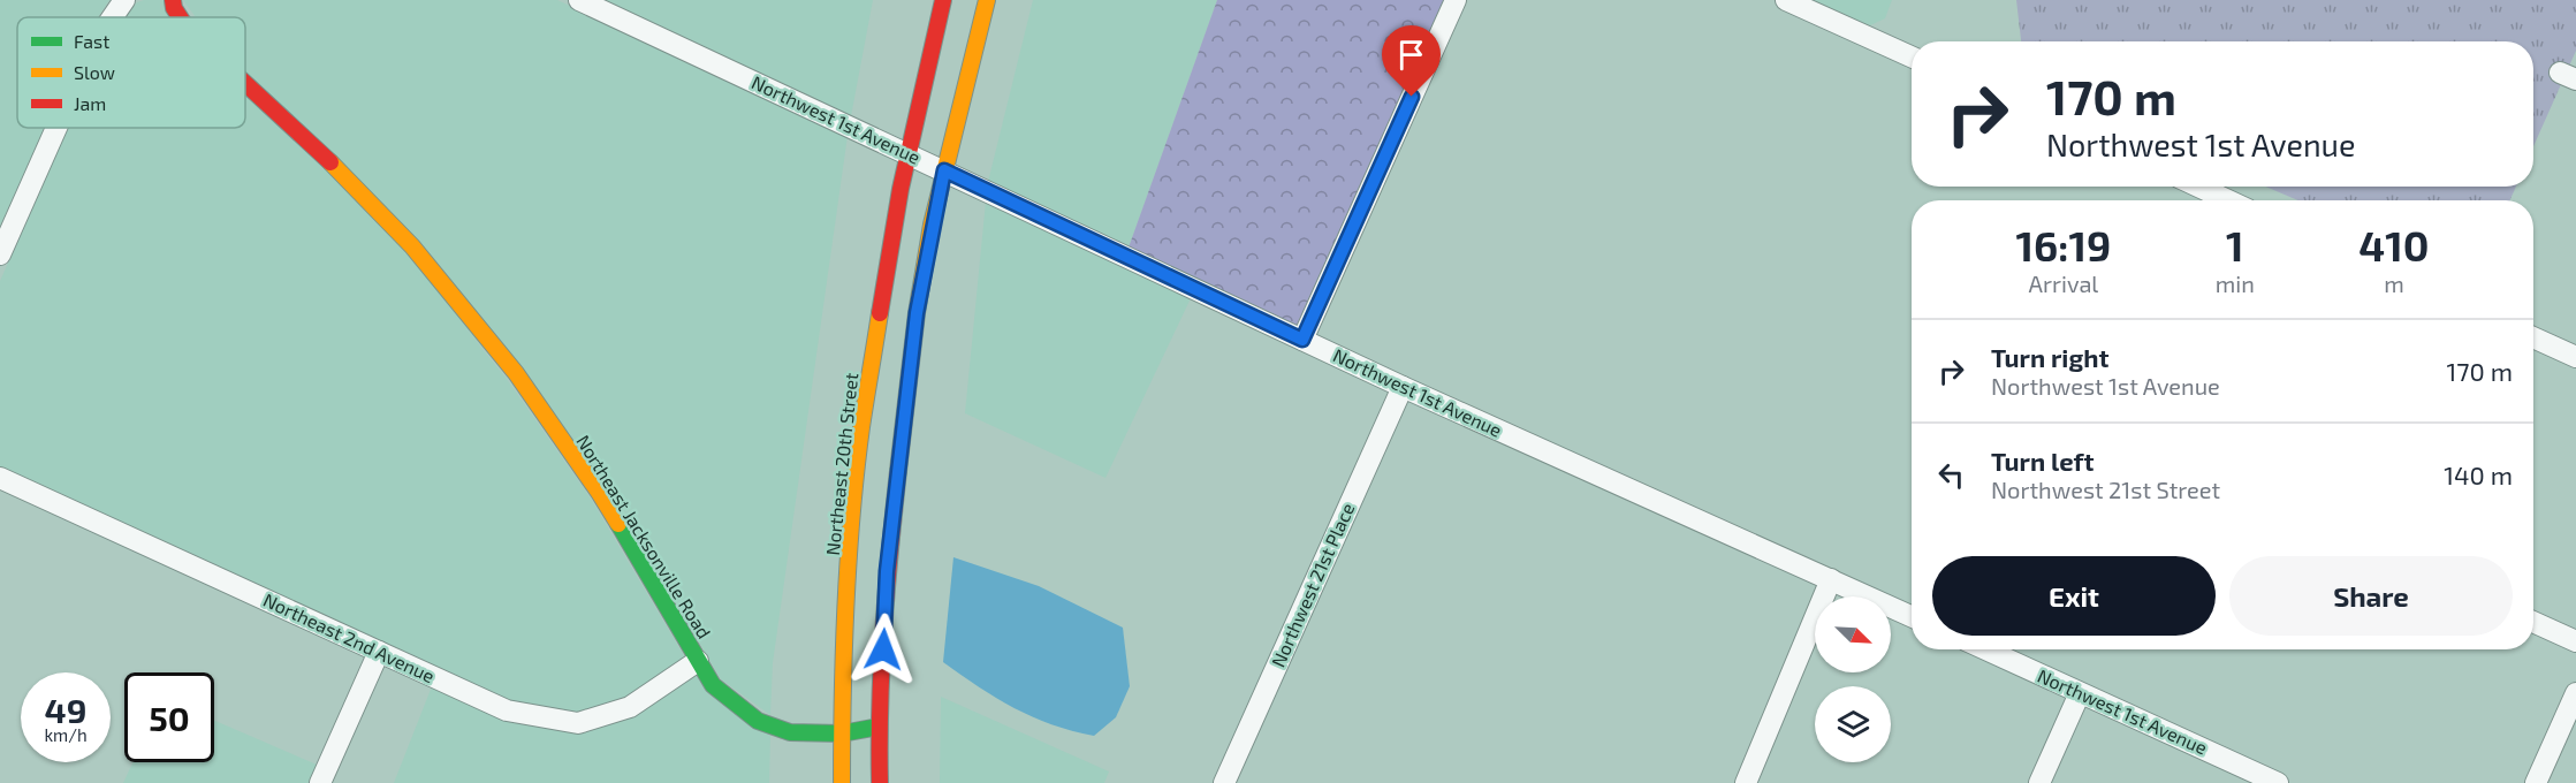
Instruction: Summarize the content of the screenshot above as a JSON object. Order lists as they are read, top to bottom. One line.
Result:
{"streets":{"main road":["Northeast 20th Street","Northeast Jacksonville Road"],"street":["Northwest 1st Avenue","Northwest 21st Place","Northeast 2nd Avenue"]},"crossings":[["Northwest 1st Avenue","Northeast 20th Street"],["Northwest 1st Avenue","Northwest 21st Place"],["Northeast 20th Street","Northeast Jacksonville Road"],["Northeast Jacksonville Road","Northeast 2nd Avenue"]],"legend":["Fast","Slow","Jam"],"north":"bottom right","page":{"turn":["170 m","Northwest 1st Avenue"],"eta":["16:19","Arrival","1","min","410","m"],"list":[{"name":"Turn right","note":"Northwest 1st Avenue","value":"170 m"},{"name":"Turn left","note":"Northwest 21st Street","value":"140 m"}],"buttons":["Exit","Share"],"speed":"49 km/h","limit":"50"}}
